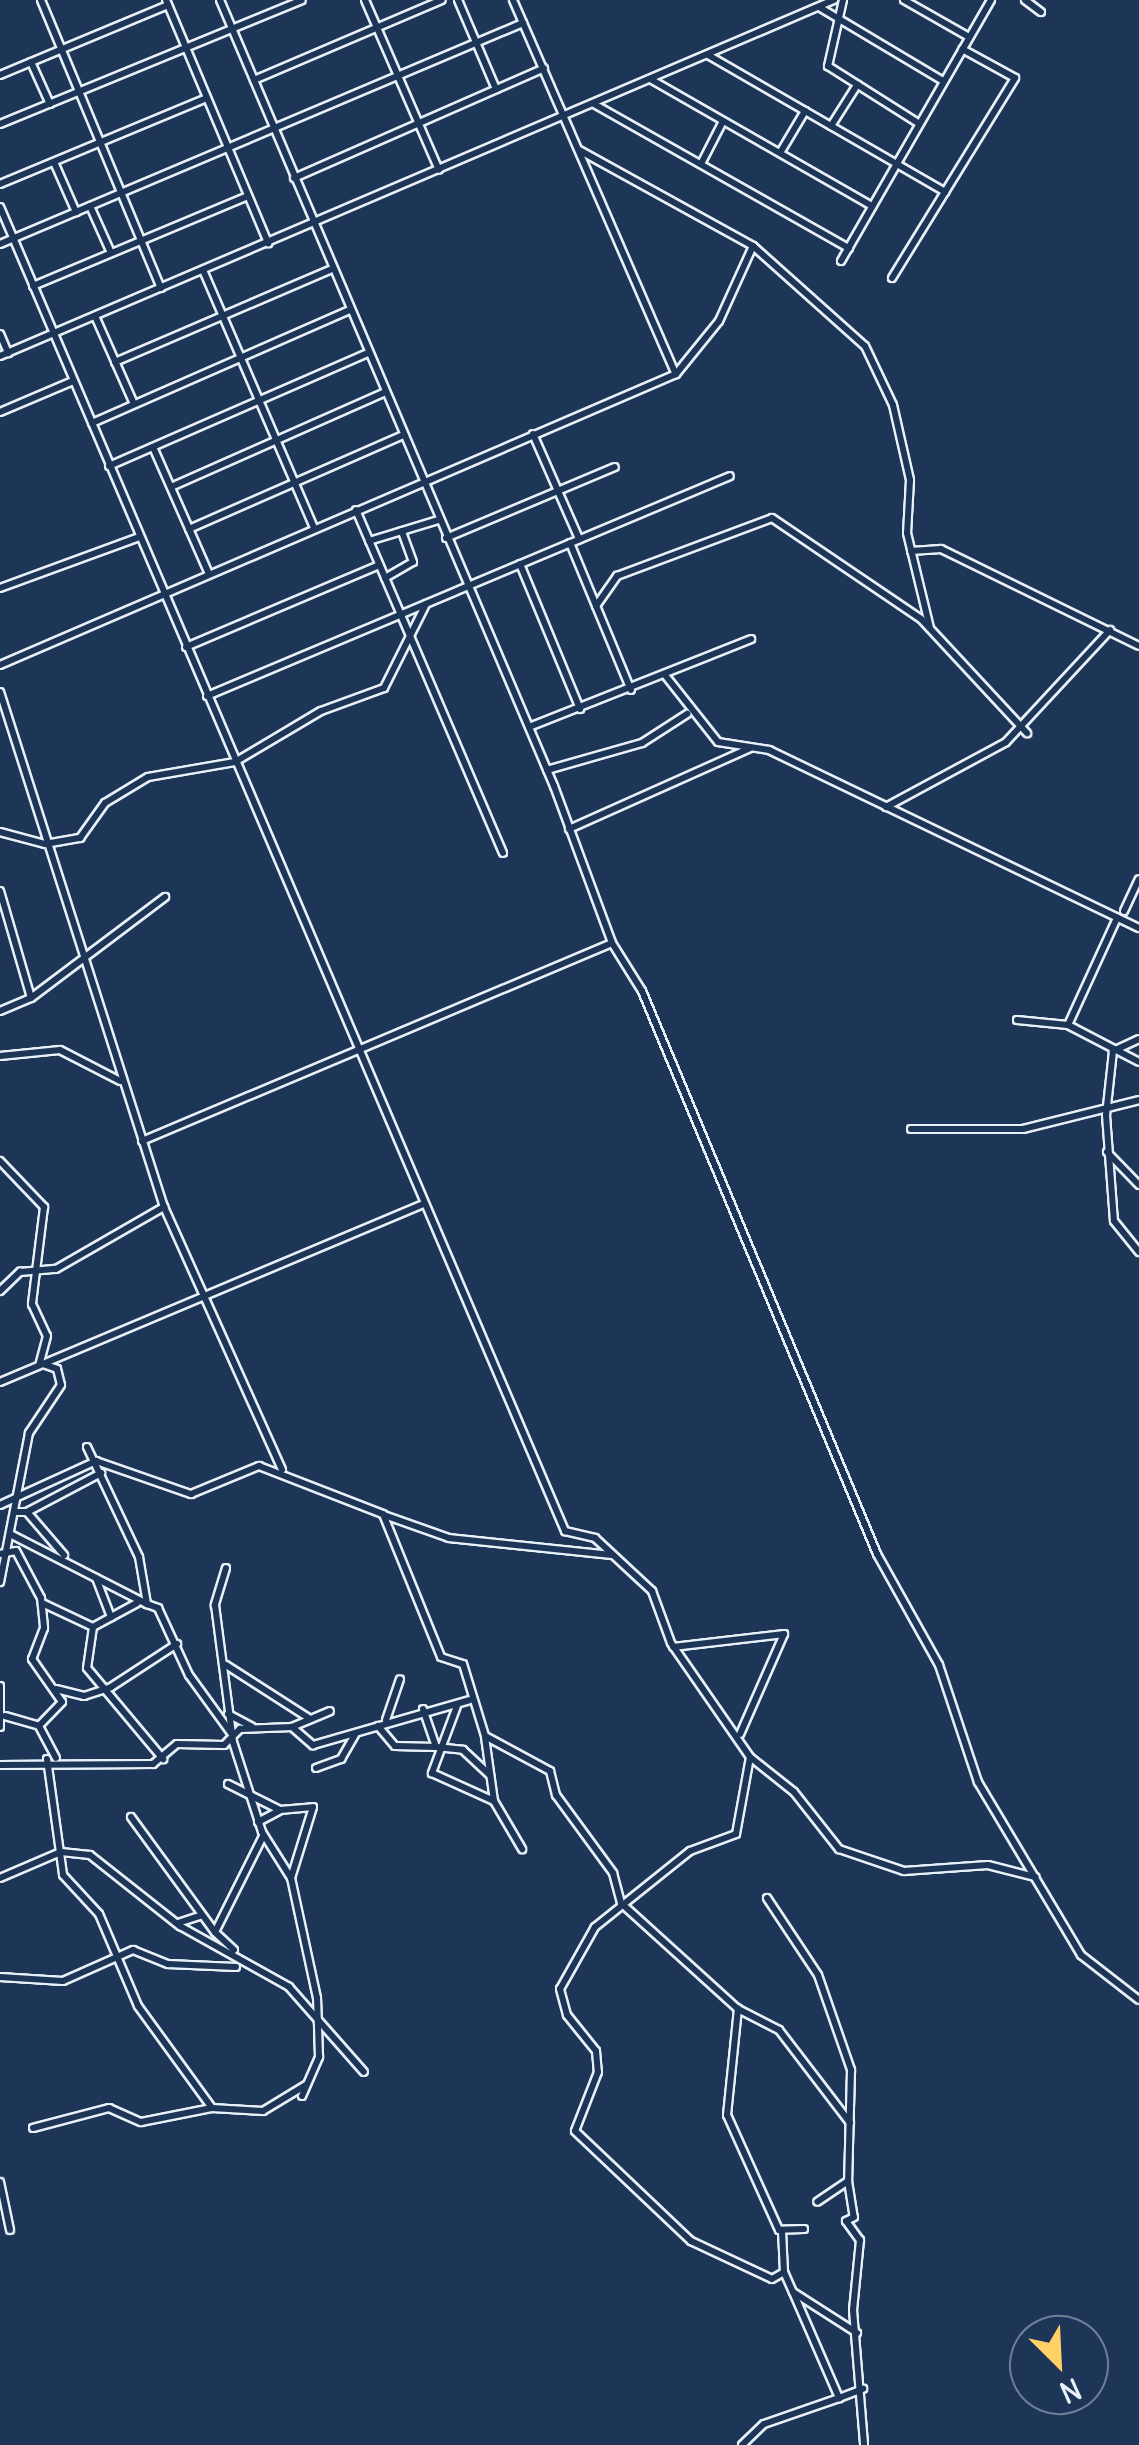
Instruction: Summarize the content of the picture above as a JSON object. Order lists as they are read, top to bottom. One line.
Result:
{"north":"bottom right"}
